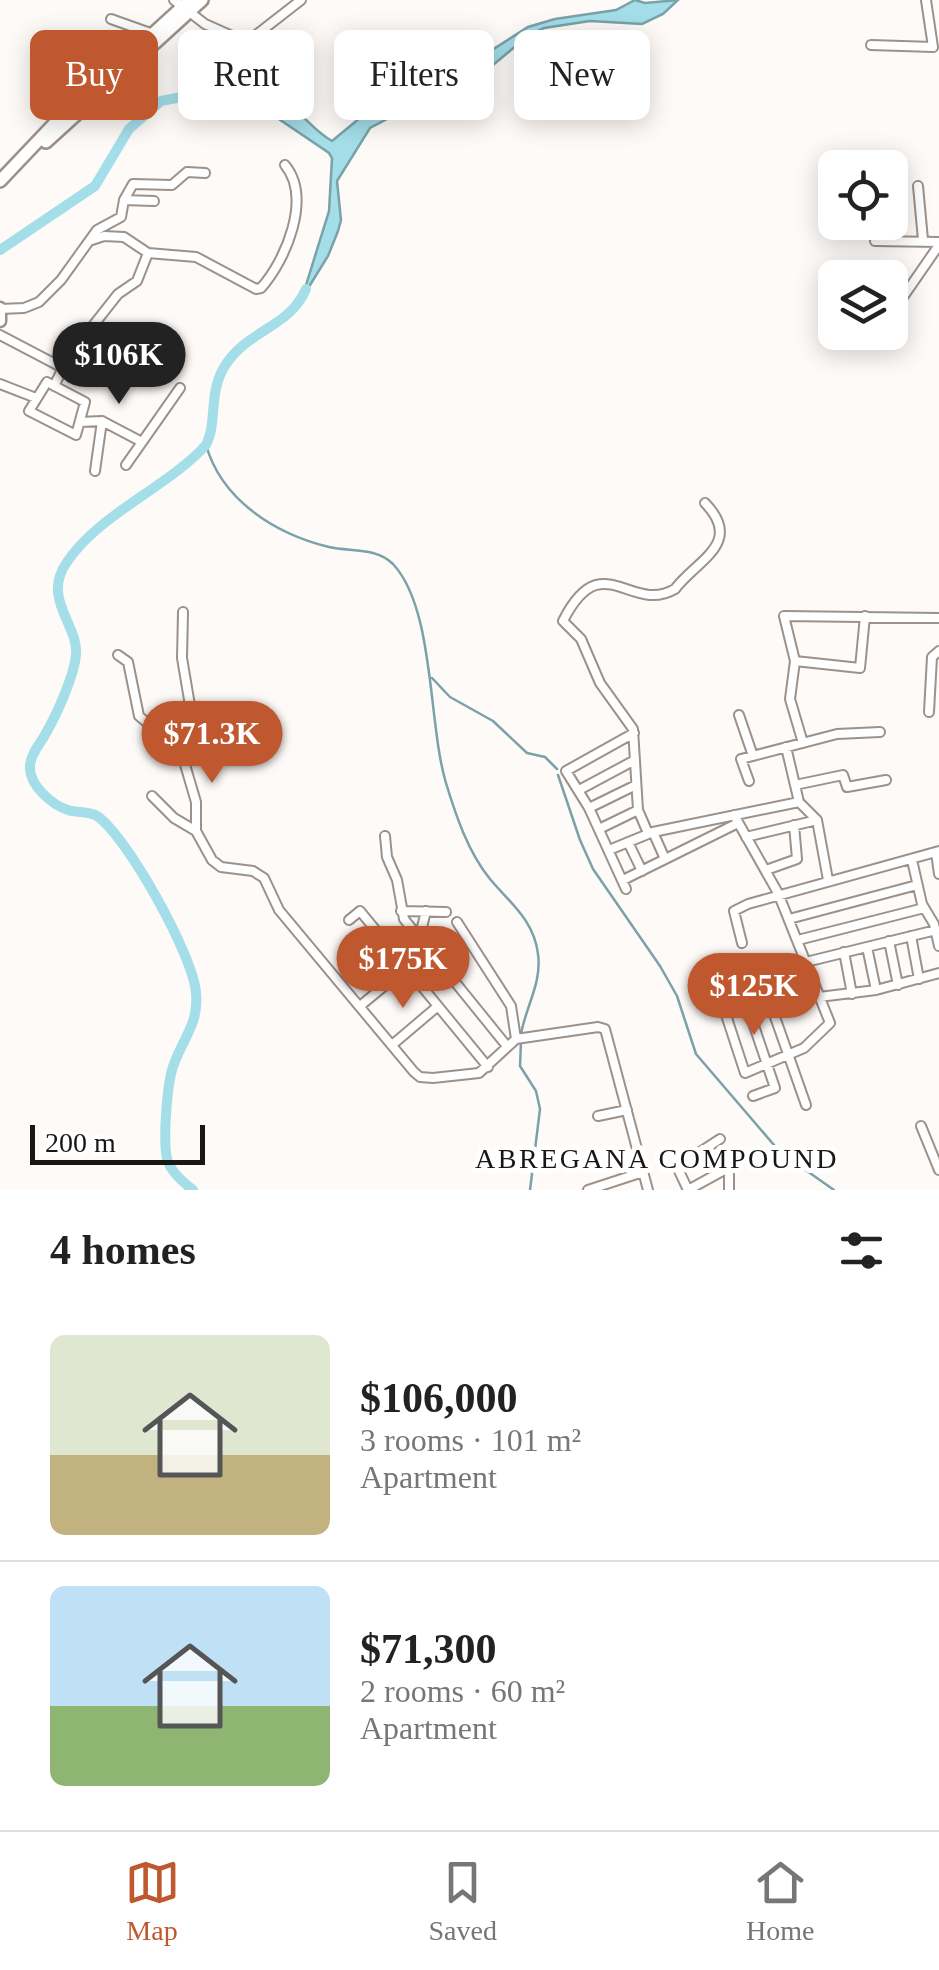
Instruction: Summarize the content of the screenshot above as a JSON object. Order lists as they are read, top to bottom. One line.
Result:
{"districts":["ABREGANA COMPOUND"],"scale_bar":"200 m","page":{"chip":["Buy","Rent","Filters","New"],"price":["$106K","$71.3K","$175K","$125K"],"scale":"200 m","heading":"4 homes","list":[{"name":"$106,000","note":"3 rooms · 101 m² · Apartment"},{"name":"$71,300","note":"2 rooms · 60 m² · Apartment"}],"tabs":["Map","Saved","Home"]}}
